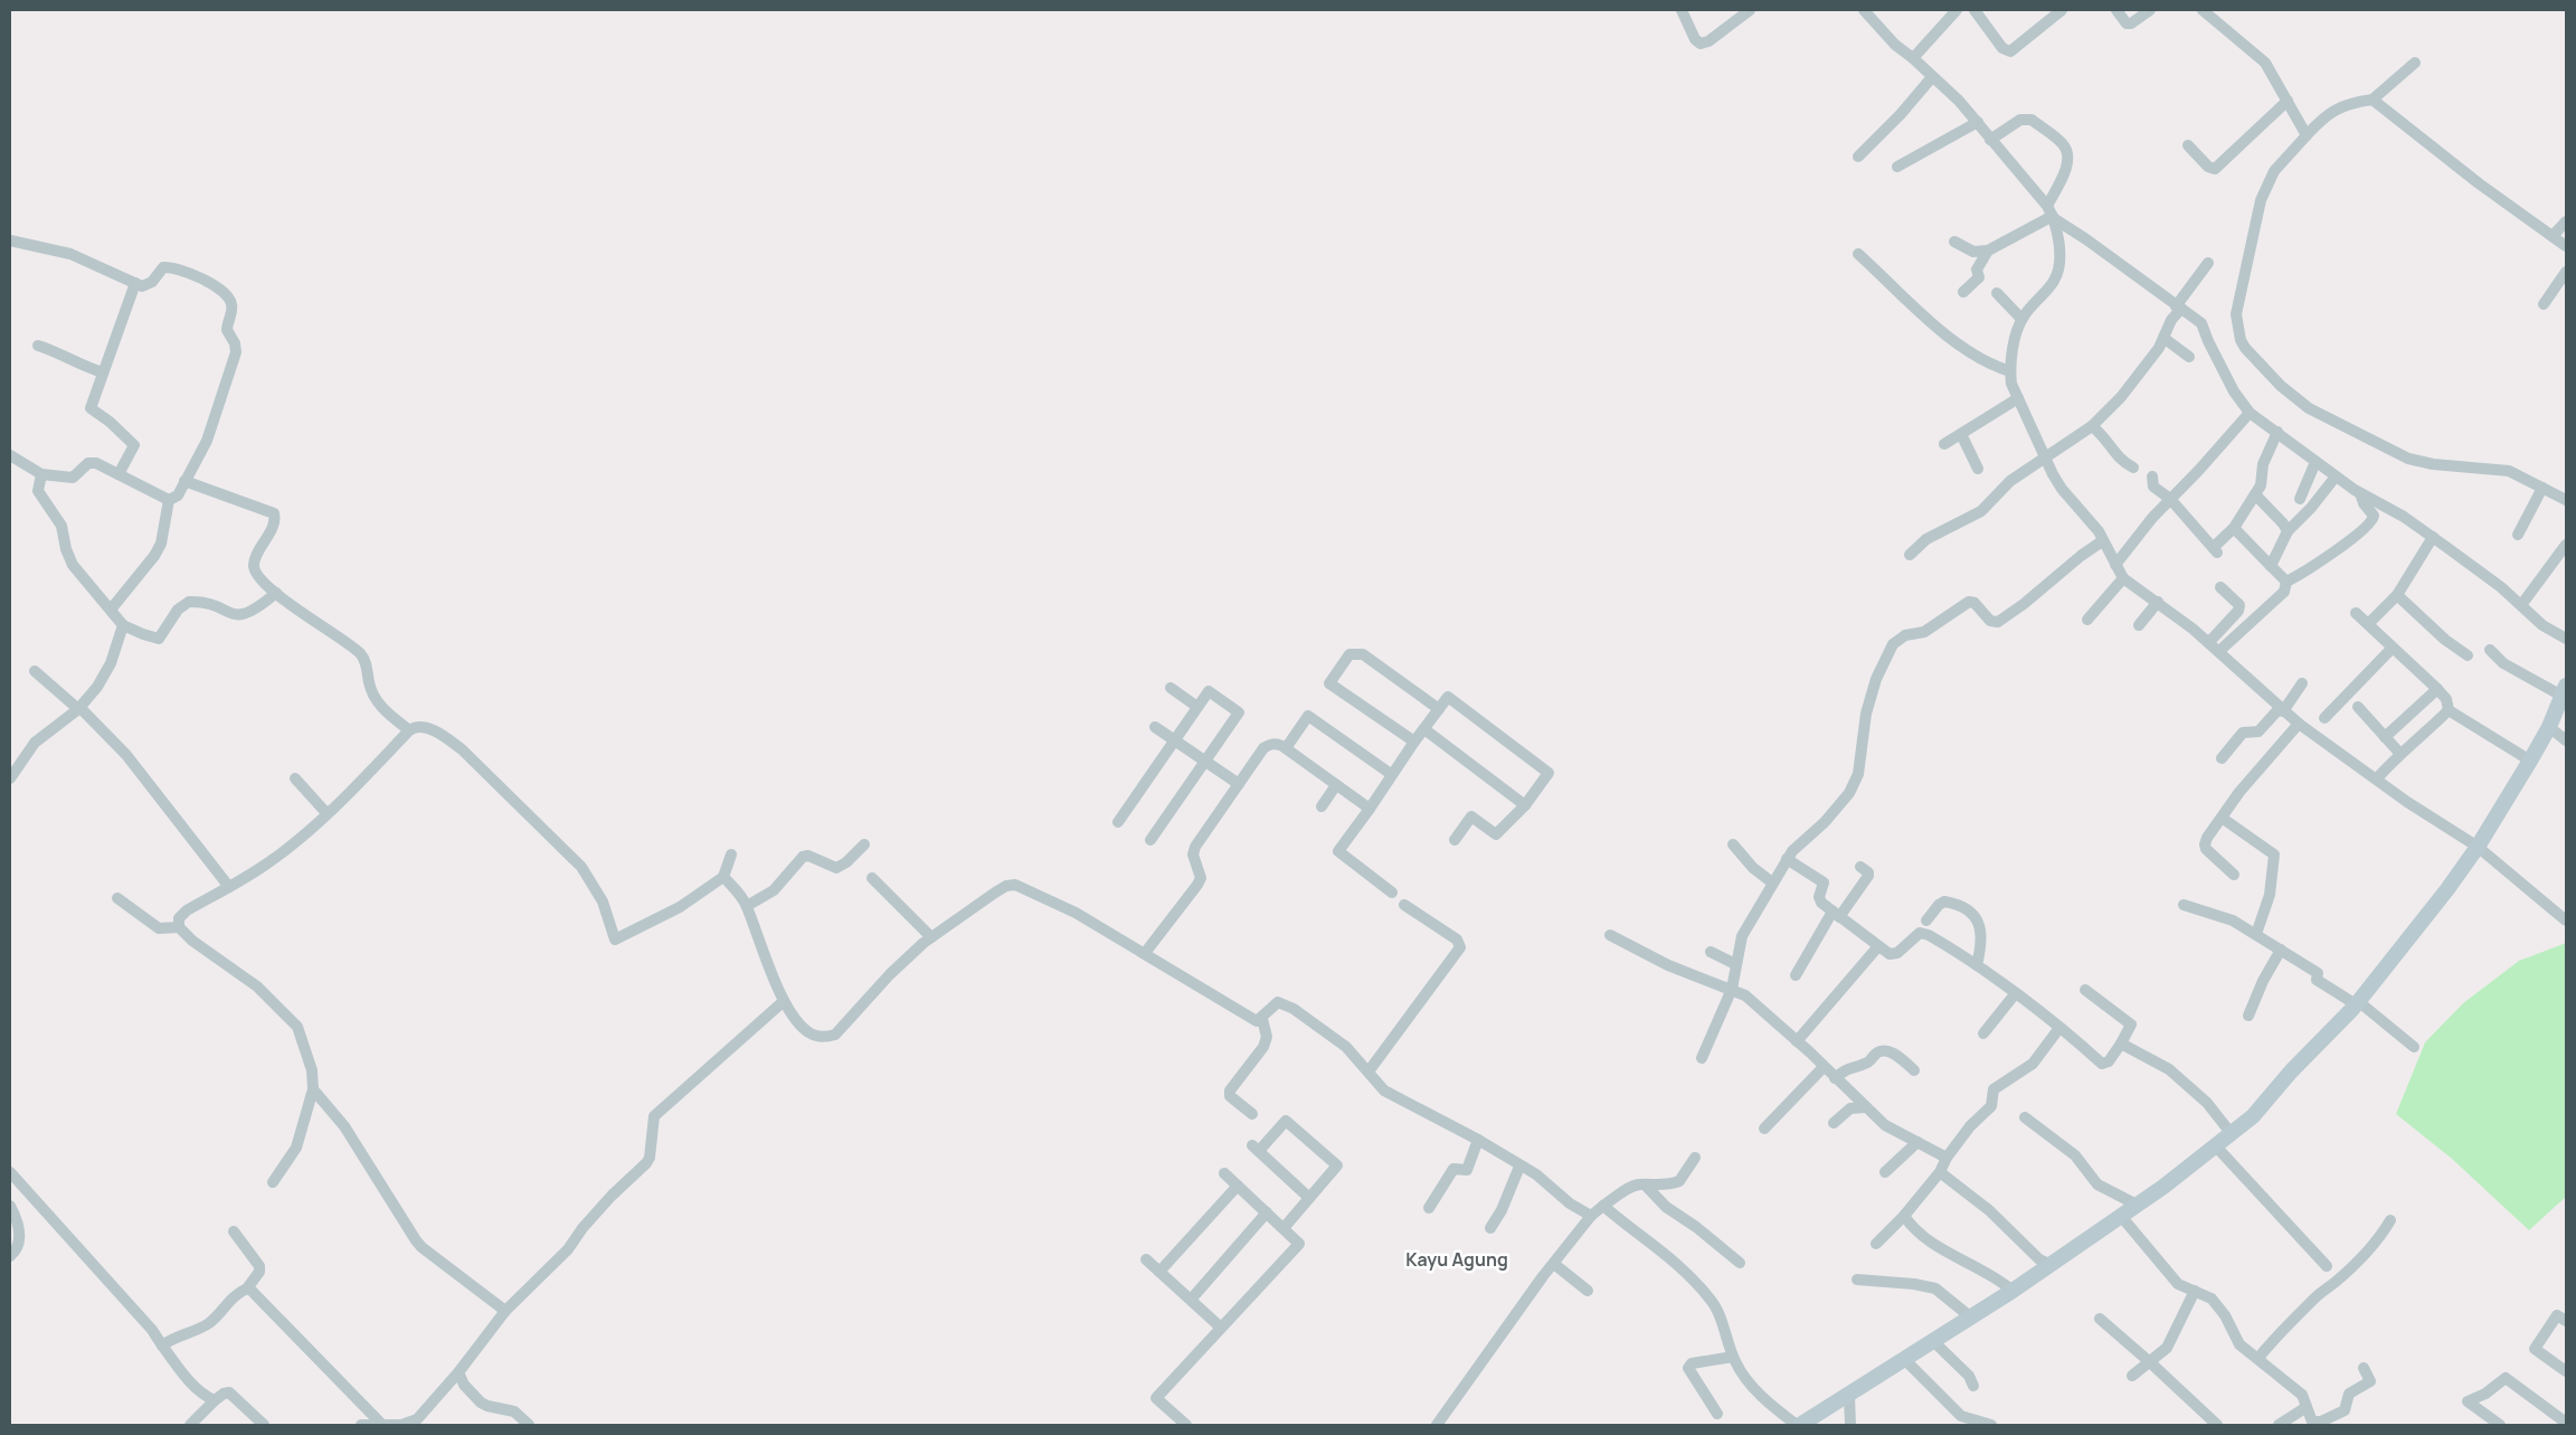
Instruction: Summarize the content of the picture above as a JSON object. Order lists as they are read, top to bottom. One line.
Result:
{"districts":["Kayu Agung"]}
